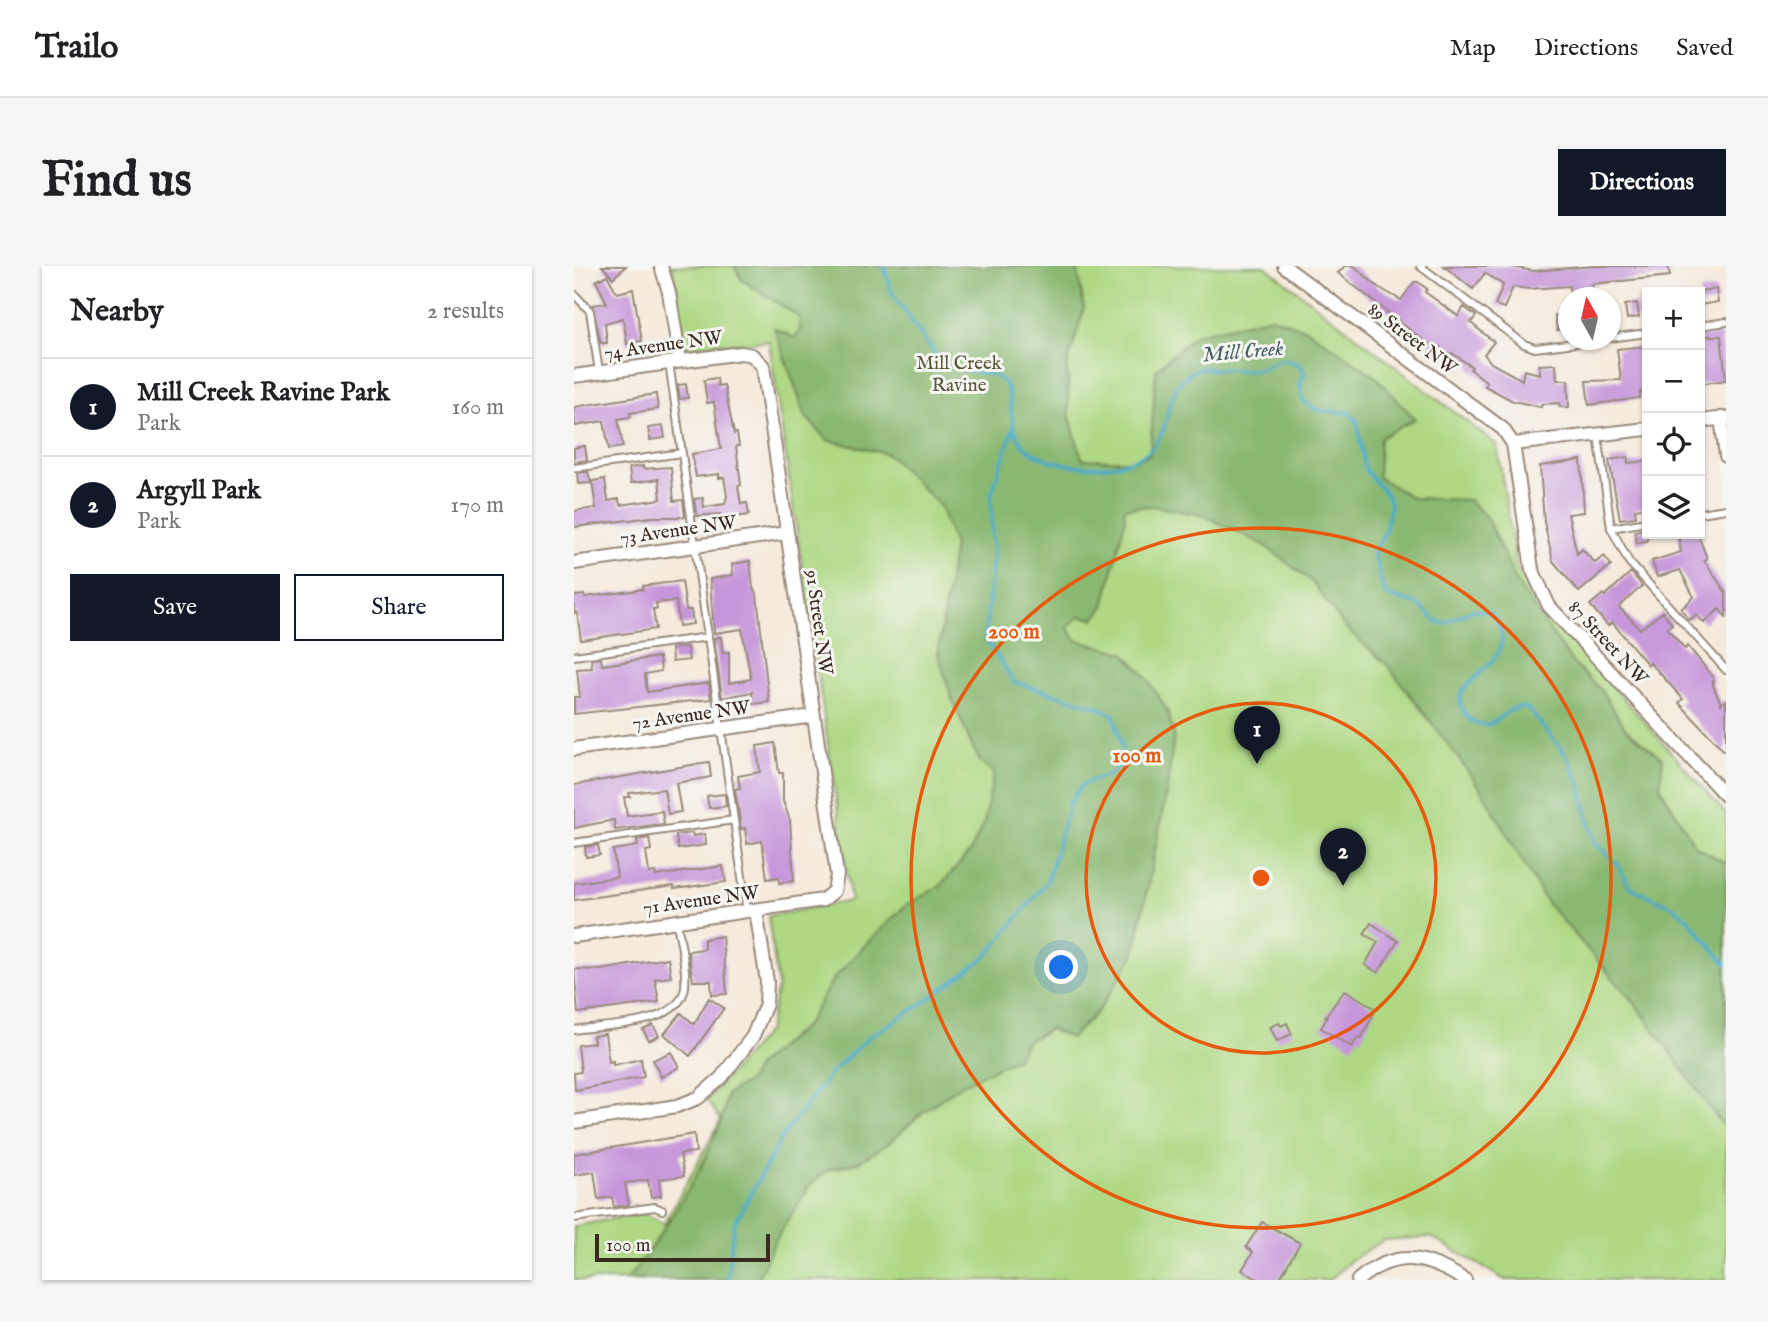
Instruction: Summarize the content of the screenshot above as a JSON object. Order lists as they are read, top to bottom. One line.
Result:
{"streets":{"street":["89 Street NW","74 Avenue NW","73 Avenue NW","91 Street NW","87 Street NW","72 Avenue NW","71 Avenue NW"]},"crossings":[["89 Street NW","87 Street NW"],["74 Avenue NW","91 Street NW"],["73 Avenue NW","91 Street NW"],["91 Street NW","72 Avenue NW"],["91 Street NW","71 Avenue NW"]],"water":["Mill Creek"],"parks":["Mill Creek Ravine"],"scale_bar":"100 m","north":"top","page":{"header":"Trailo","nav":["Map","Directions","Saved"],"buttons":["Directions",["Save","Share"]],"title":"Find us","heading":["Nearby","2 results"],"map_buttons":["+","−"],"list":[{"mark":"1","name":"Mill Creek Ravine Park","note":"Park","value":"160 m"},{"mark":"2","name":"Argyll Park","note":"Park","value":"170 m"}],"pins":["1","2"],"scale":"100 m"},"rings":["200 m","100 m"]}
